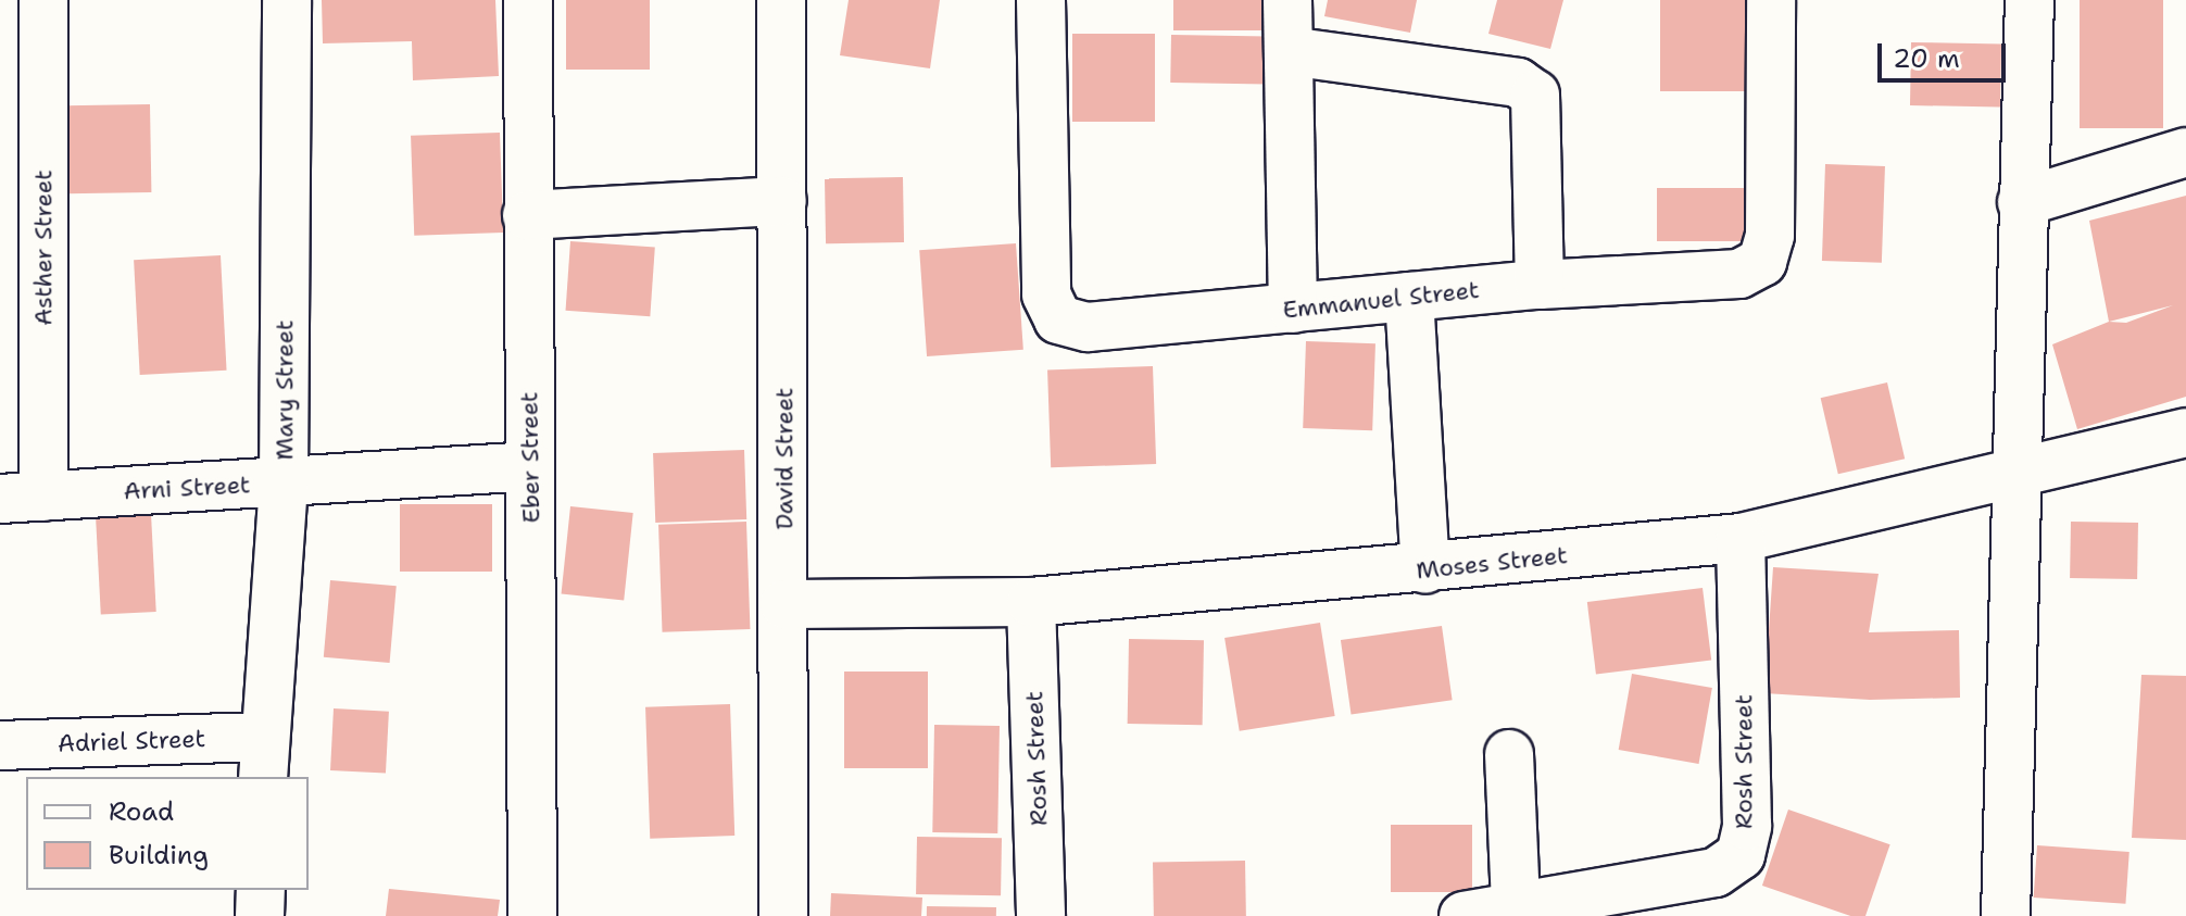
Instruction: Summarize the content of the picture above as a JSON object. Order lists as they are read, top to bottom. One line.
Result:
{"streets":{"street":["Asther Street","Emmanuel Street","Mary Street","Eber Street","David Street","Arni Street","Moses Street","Adriel Street","Rosh Street"]},"crossings":[["Asther Street","Arni Street"],["Mary Street","Arni Street"],["Mary Street","Adriel Street"],["Eber Street","Arni Street"],["David Street","Moses Street"],["Moses Street","Rosh Street"]],"legend":["Road","Building"],"scale_bar":"20 m"}
